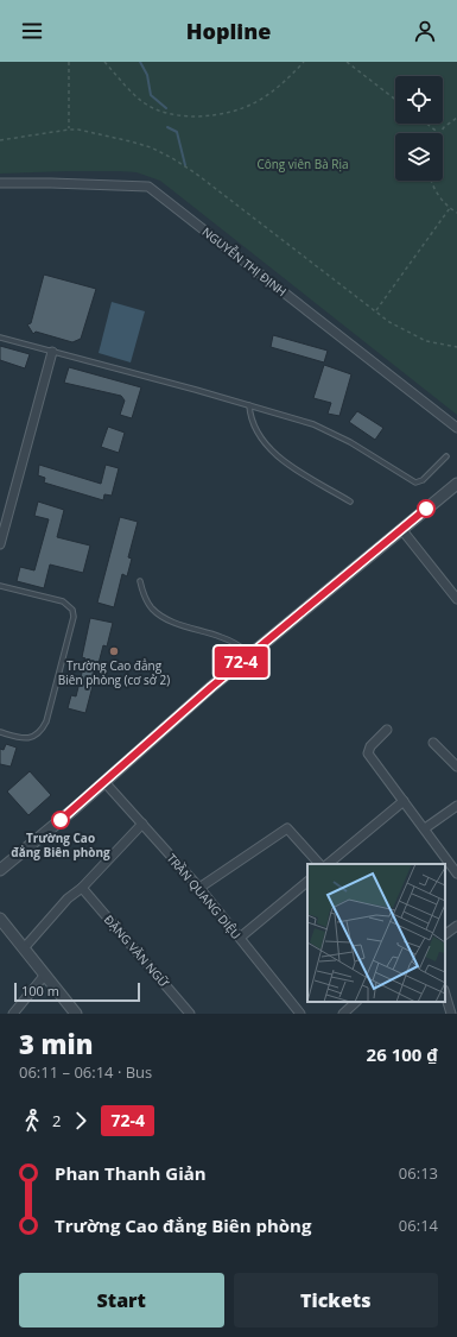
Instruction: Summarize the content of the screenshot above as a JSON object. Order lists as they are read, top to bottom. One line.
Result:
{"streets":{"street":["NGUYỄN THỊ ĐỊNH","TRẦN QUANG DIỆU","ĐẶNG VĂN NGỮ"]},"parks":["Công viên Bà Rịa"],"places":["Trường Cao đẳng Biên phòng (cơ sở 2)","Trường Cao đẳng Biên phòng"],"lines":["bus line 72-4"],"scale_bar":"100 m","page":{"header":"Hopline","on_map":"72-4","scale":"100 m","heading":["3 min","06:11 – 06:14 · Bus","26 100 ₫"],"legs":["2","72-4"],"list":[{"name":"Phan Thanh Giản","value":"06:13"},{"name":"Trường Cao đẳng Biên phòng","value":"06:14"}],"buttons":["Start","Tickets"]}}
